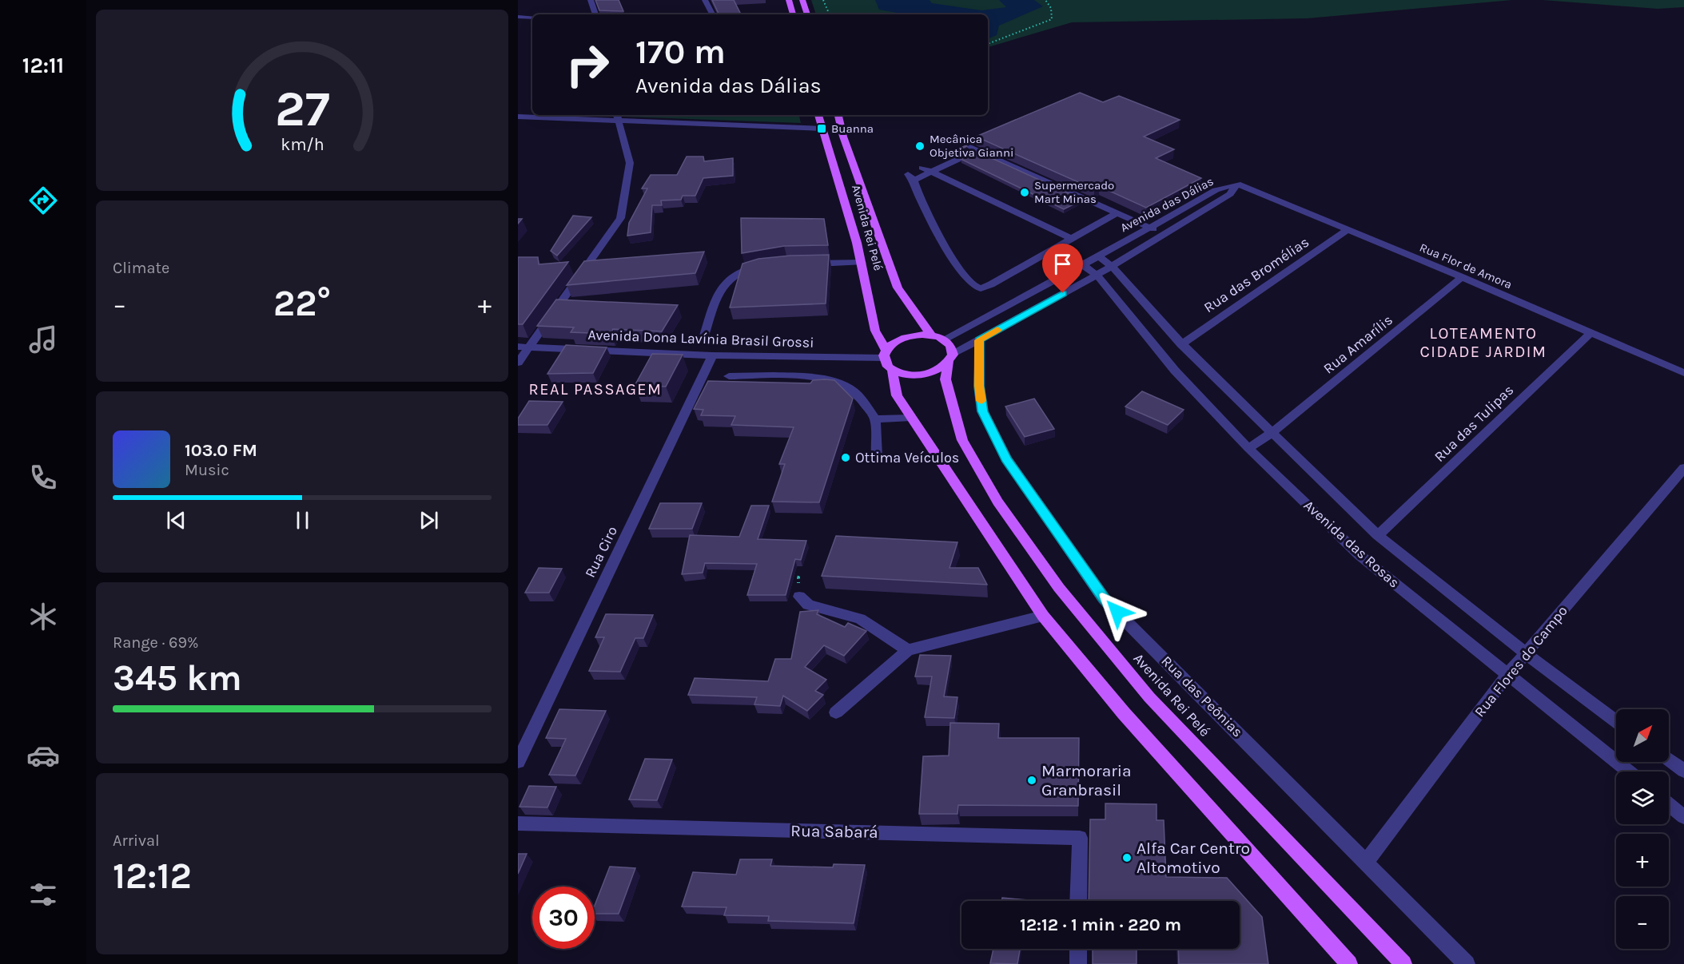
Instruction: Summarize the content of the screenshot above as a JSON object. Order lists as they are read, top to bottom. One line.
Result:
{"streets":{"main road":["Avenida Rei Pelé"],"street":["Avenida das Dálias","Rua Flor de Amora","Rua das Bromélias","Avenida Dona Lavínia Brasil Grossi","Rua Amarílis","Rua das Tulipas","Avenida das Rosas","Rua Ciro","Rua Flores do Campo","Rua das Peônias","Rua Sabará"]},"crossings":[["Avenida das Dálias","Avenida Rei Pelé"],["Avenida das Dálias","Rua Flor de Amora"],["Avenida das Dálias","Avenida Dona Lavínia Brasil Grossi"],["Avenida das Dálias","Avenida das Rosas"],["Avenida das Dálias","Rua das Peônias"],["Avenida Rei Pelé","Avenida Dona Lavínia Brasil Grossi"],["Rua Flor de Amora","Rua das Bromélias"],["Rua Flor de Amora","Rua Amarílis"],["Rua Flor de Amora","Rua das Tulipas"],["Rua das Bromélias","Avenida das Rosas"],["Avenida Dona Lavínia Brasil Grossi","Rua Ciro"],["Rua Amarílis","Avenida das Rosas"],["Rua das Tulipas","Avenida das Rosas"],["Avenida das Rosas","Rua Flores do Campo"],["Rua Flores do Campo","Rua das Peônias"]],"districts":["LOTEAMENTO CIDADE JARDIM","REAL PASSAGEM"],"places":{"transit":["Buanna"],"other":["Mecânica Objetiva Gianni","Supermercado Mart Minas","Ottima Veículos","Marmoraria Granbrasil","Alfa Car Centro Altomotivo"]},"north":"top right","page":{"tabs":"12:11","turn":["170 m","Avenida das Dálias"],"tile":["Climate",["Range · 69%","345 km"],["Arrival","12:12"]],"heat":["−","22°","+"],"song":["103.0 FM","Music"],"map_buttons":["+","−"],"limit":"30","trip":"12:12 · 1 min · 220 m","gauge":["27","km/h"]}}
